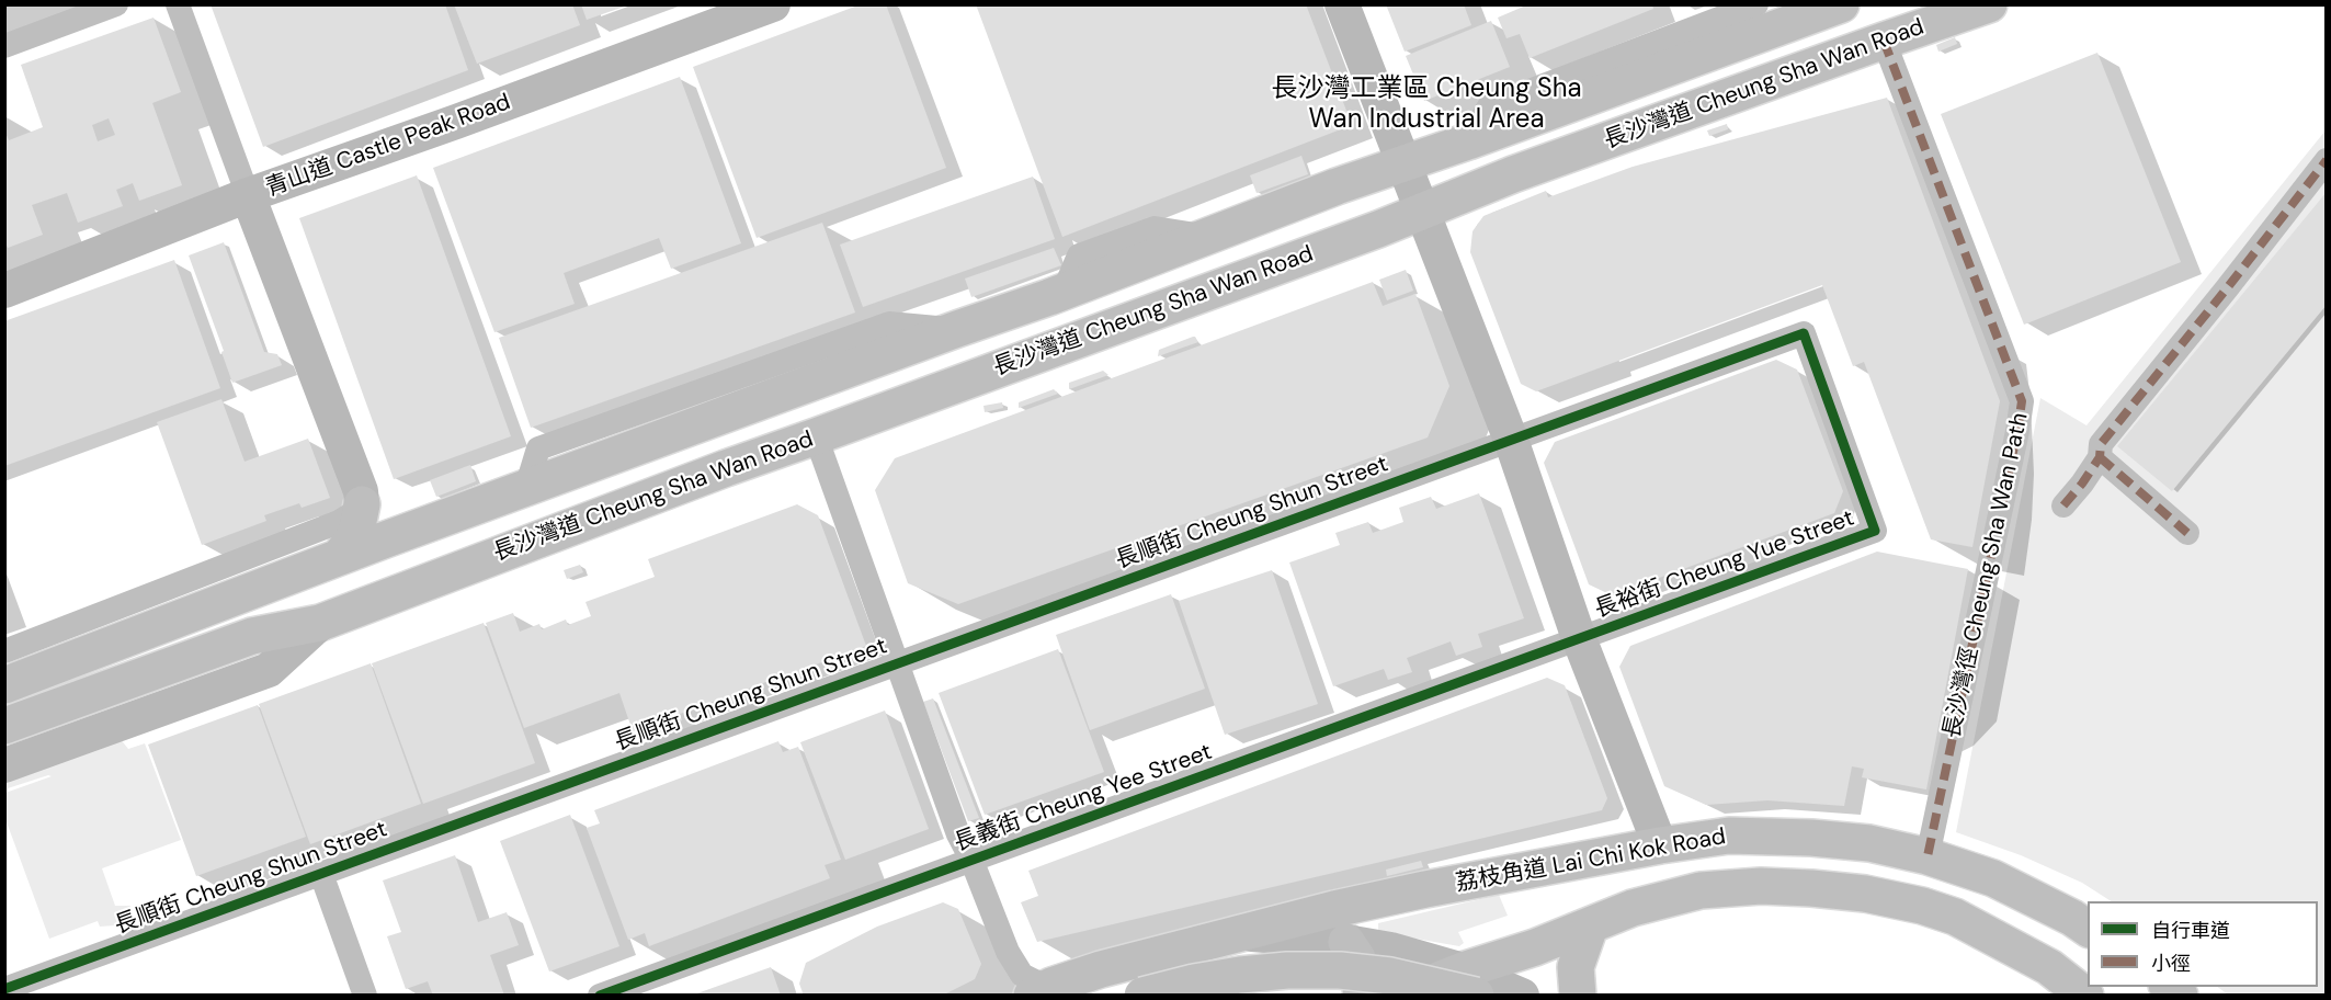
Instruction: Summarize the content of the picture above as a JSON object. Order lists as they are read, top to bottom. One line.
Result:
{"streets":{"main road":["長沙灣道 Cheung Sha Wan Road","荔枝角道 Lai Chi Kok Road"],"street":["青山道 Castle Peak Road","長順街 Cheung Shun Street","長裕街 Cheung Yue Street","長沙灣徑 Cheung Sha Wan Path","長義街 Cheung Yee Street"]},"crossings":[["長沙灣道 Cheung Sha Wan Road","長沙灣徑 Cheung Sha Wan Path"],["長順街 Cheung Shun Street","長裕街 Cheung Yue Street"],["長裕街 Cheung Yue Street","長義街 Cheung Yee Street"],["長沙灣徑 Cheung Sha Wan Path","荔枝角道 Lai Chi Kok Road"]],"districts":["長沙灣工業區 Cheung Sha Wan Industrial Area"],"legend":["自行車道","小徑"]}
